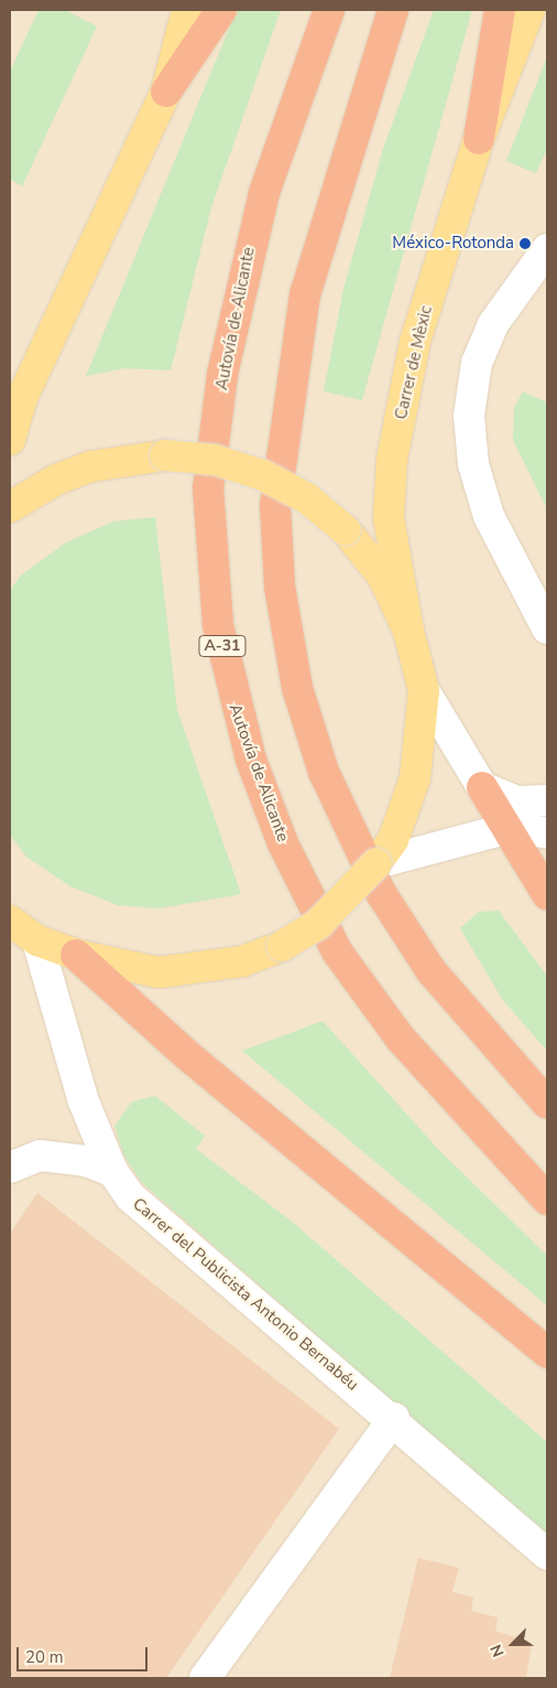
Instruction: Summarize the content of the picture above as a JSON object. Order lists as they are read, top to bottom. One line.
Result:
{"streets":{"highway":["Autovía de Alicante","A-31"],"main road":["Carrer de Mèxic"],"street":["Carrer del Publicista Antonio Bernabéu"]},"crossings":[["Carrer de Mèxic","Carrer del Publicista Antonio Bernabéu"]],"places":["México-Rotonda"],"scale_bar":"20 m","north":"bottom left"}
